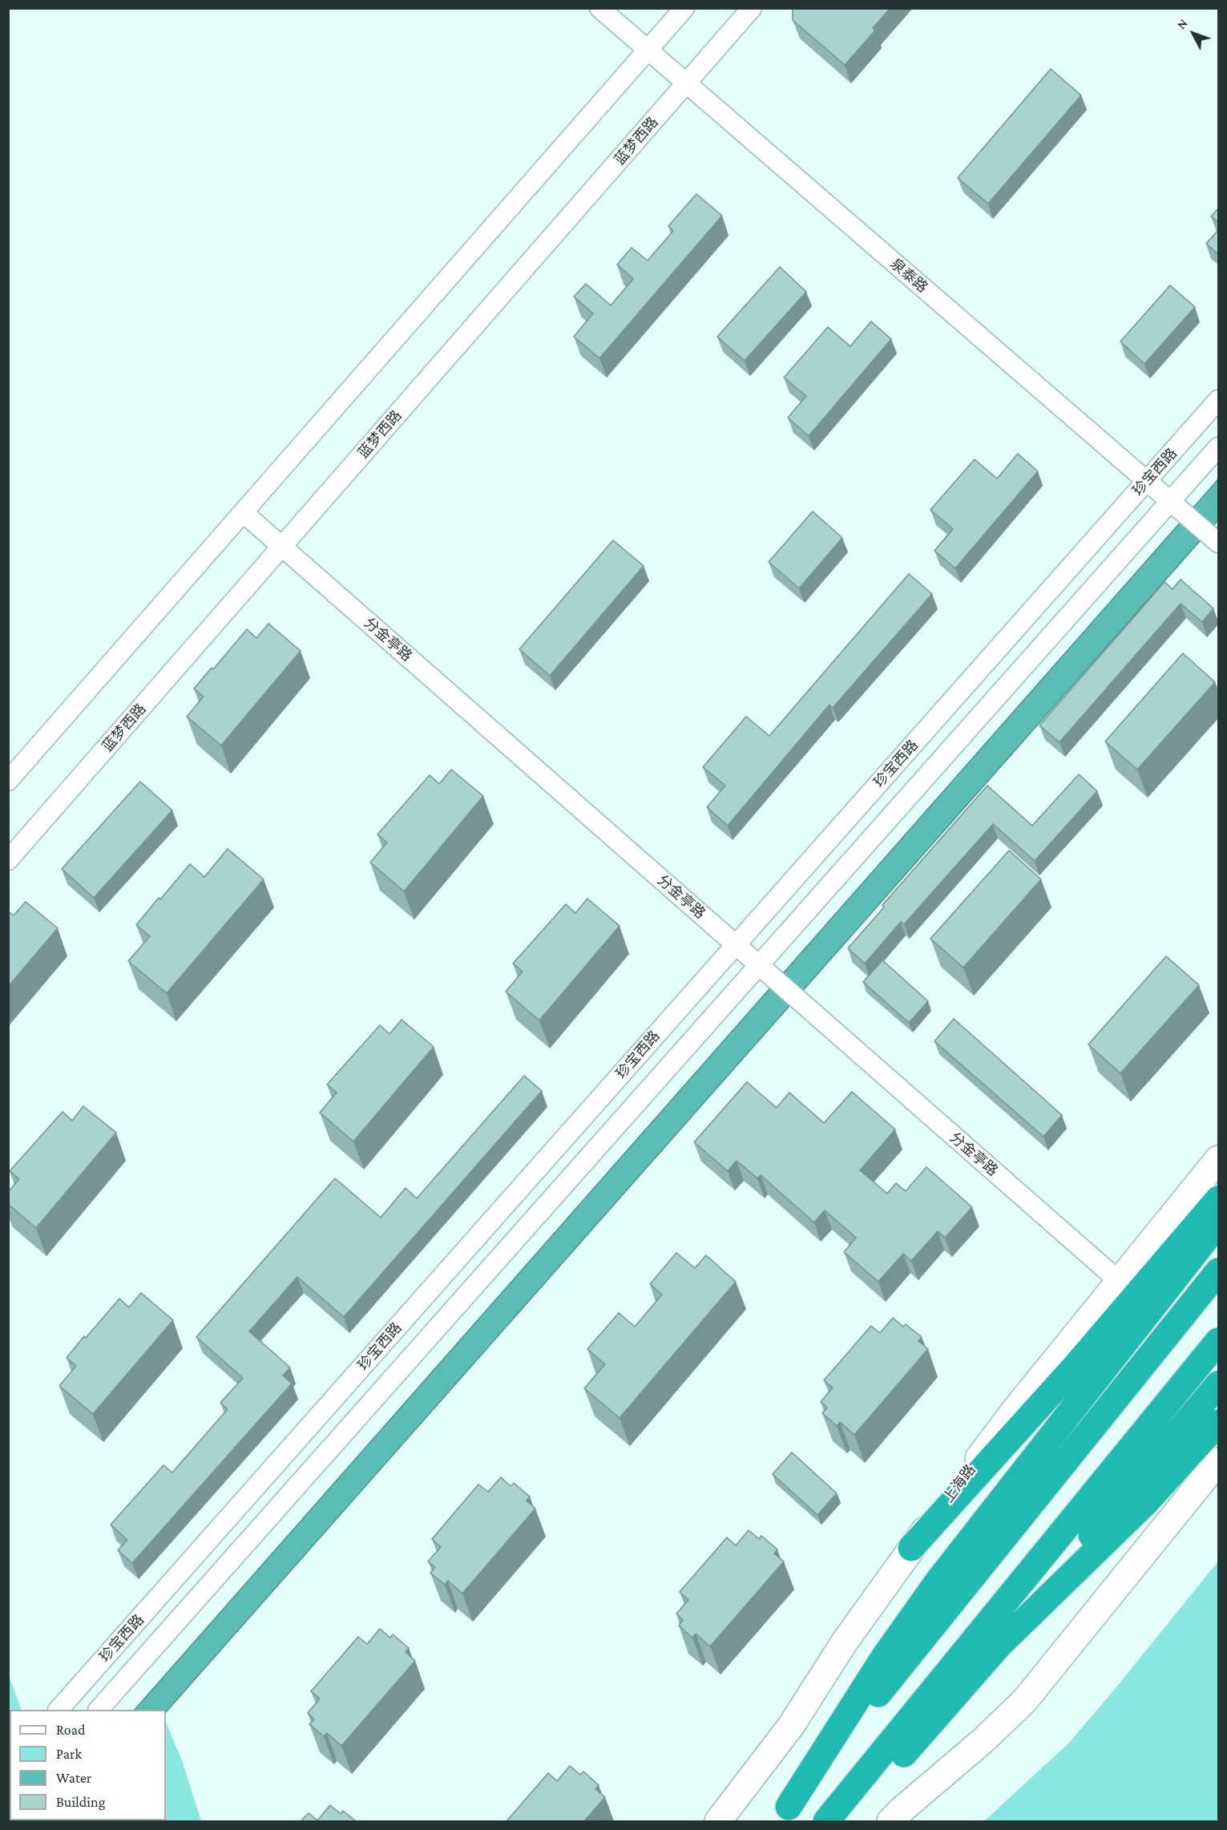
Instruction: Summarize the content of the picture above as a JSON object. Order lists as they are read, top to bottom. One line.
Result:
{"streets":{"main road":["上海路"],"street":["蓝梦西路","泉泰路","珍宝西路","分金亭路"]},"crossings":[["蓝梦西路","泉泰路"],["蓝梦西路","分金亭路"],["泉泰路","珍宝西路"],["珍宝西路","分金亭路"],["分金亭路","上海路"]],"legend":["Road","Park","Water","Building"],"north":"top left"}
